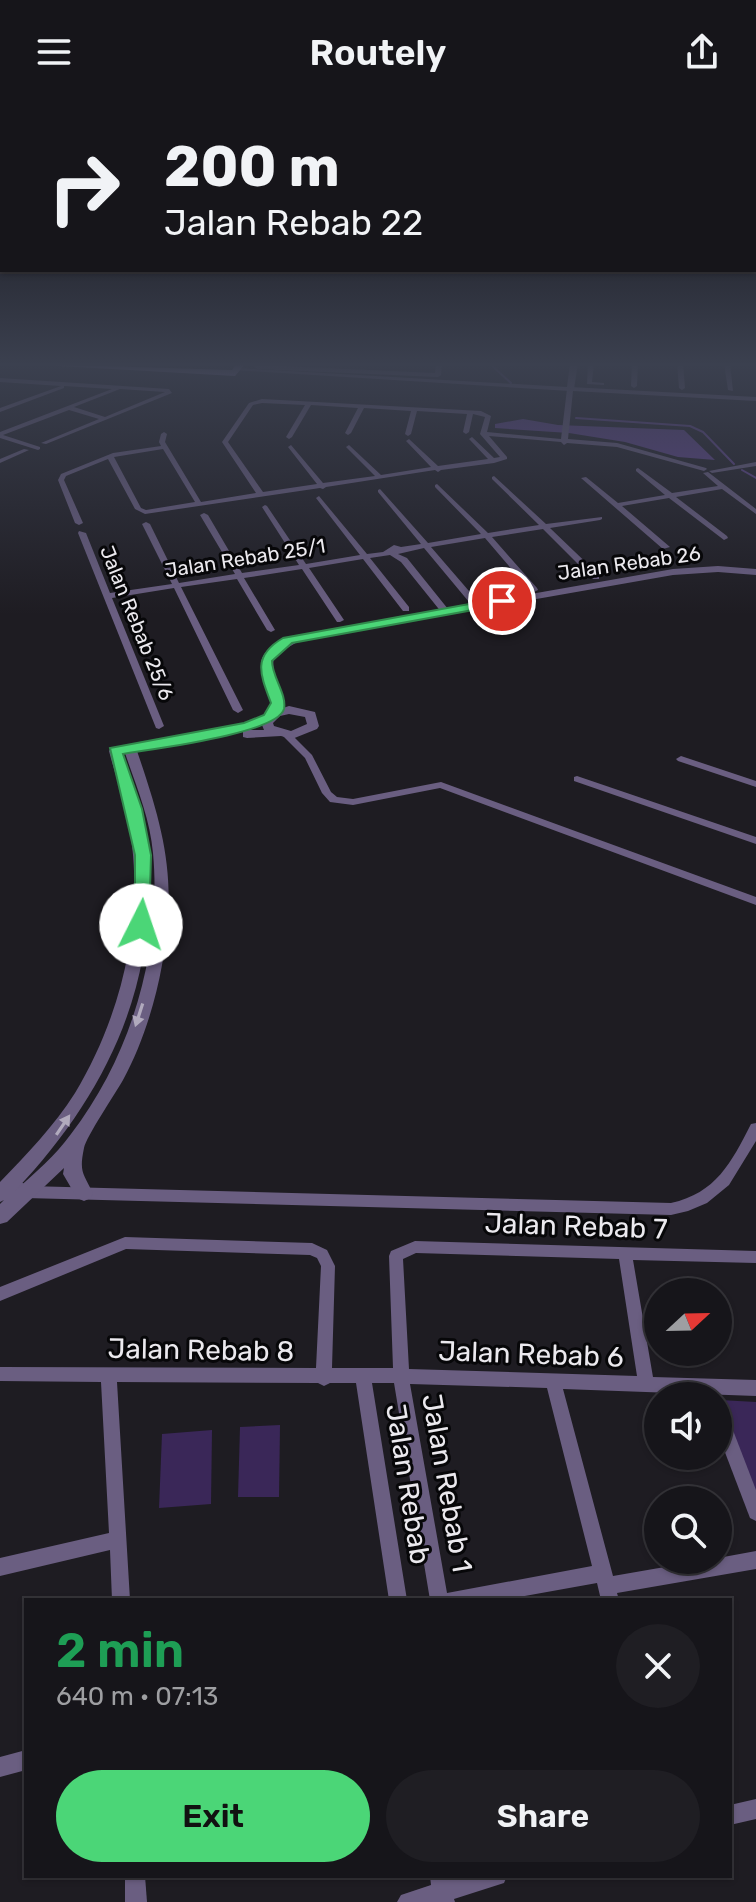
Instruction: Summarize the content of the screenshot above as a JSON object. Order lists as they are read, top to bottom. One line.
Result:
{"streets":{"street":["Jalan Rebab 25/1","Jalan Rebab 26","Jalan Rebab 25/6","Jalan Rebab 7","Jalan Rebab 8","Jalan Rebab 6","Jalan Rebab 1","Jalan Rebab"]},"crossings":[["Jalan Rebab 25/1","Jalan Rebab 25/6"],["Jalan Rebab 7","Jalan Rebab 1"],["Jalan Rebab 8","Jalan Rebab 6"],["Jalan Rebab 8","Jalan Rebab 1"],["Jalan Rebab 8","Jalan Rebab"],["Jalan Rebab 6","Jalan Rebab 1"]],"north":"right","page":{"header":"Routely","turn":["200 m","Jalan Rebab 22"],"heading":["2 min","640 m · 07:13"],"buttons":["Exit","Share"]}}
